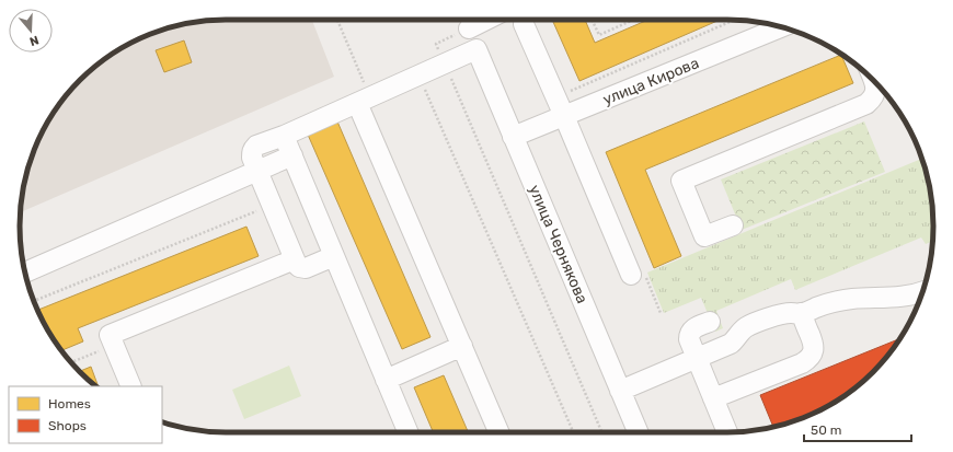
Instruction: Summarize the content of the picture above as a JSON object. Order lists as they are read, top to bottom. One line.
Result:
{"streets":{"street":["улица Кирова","улица Чернякова"]},"crossings":[["улица Кирова","улица Чернякова"]],"legend":["Homes","Shops"],"scale_bar":"50 m","north":"bottom"}
